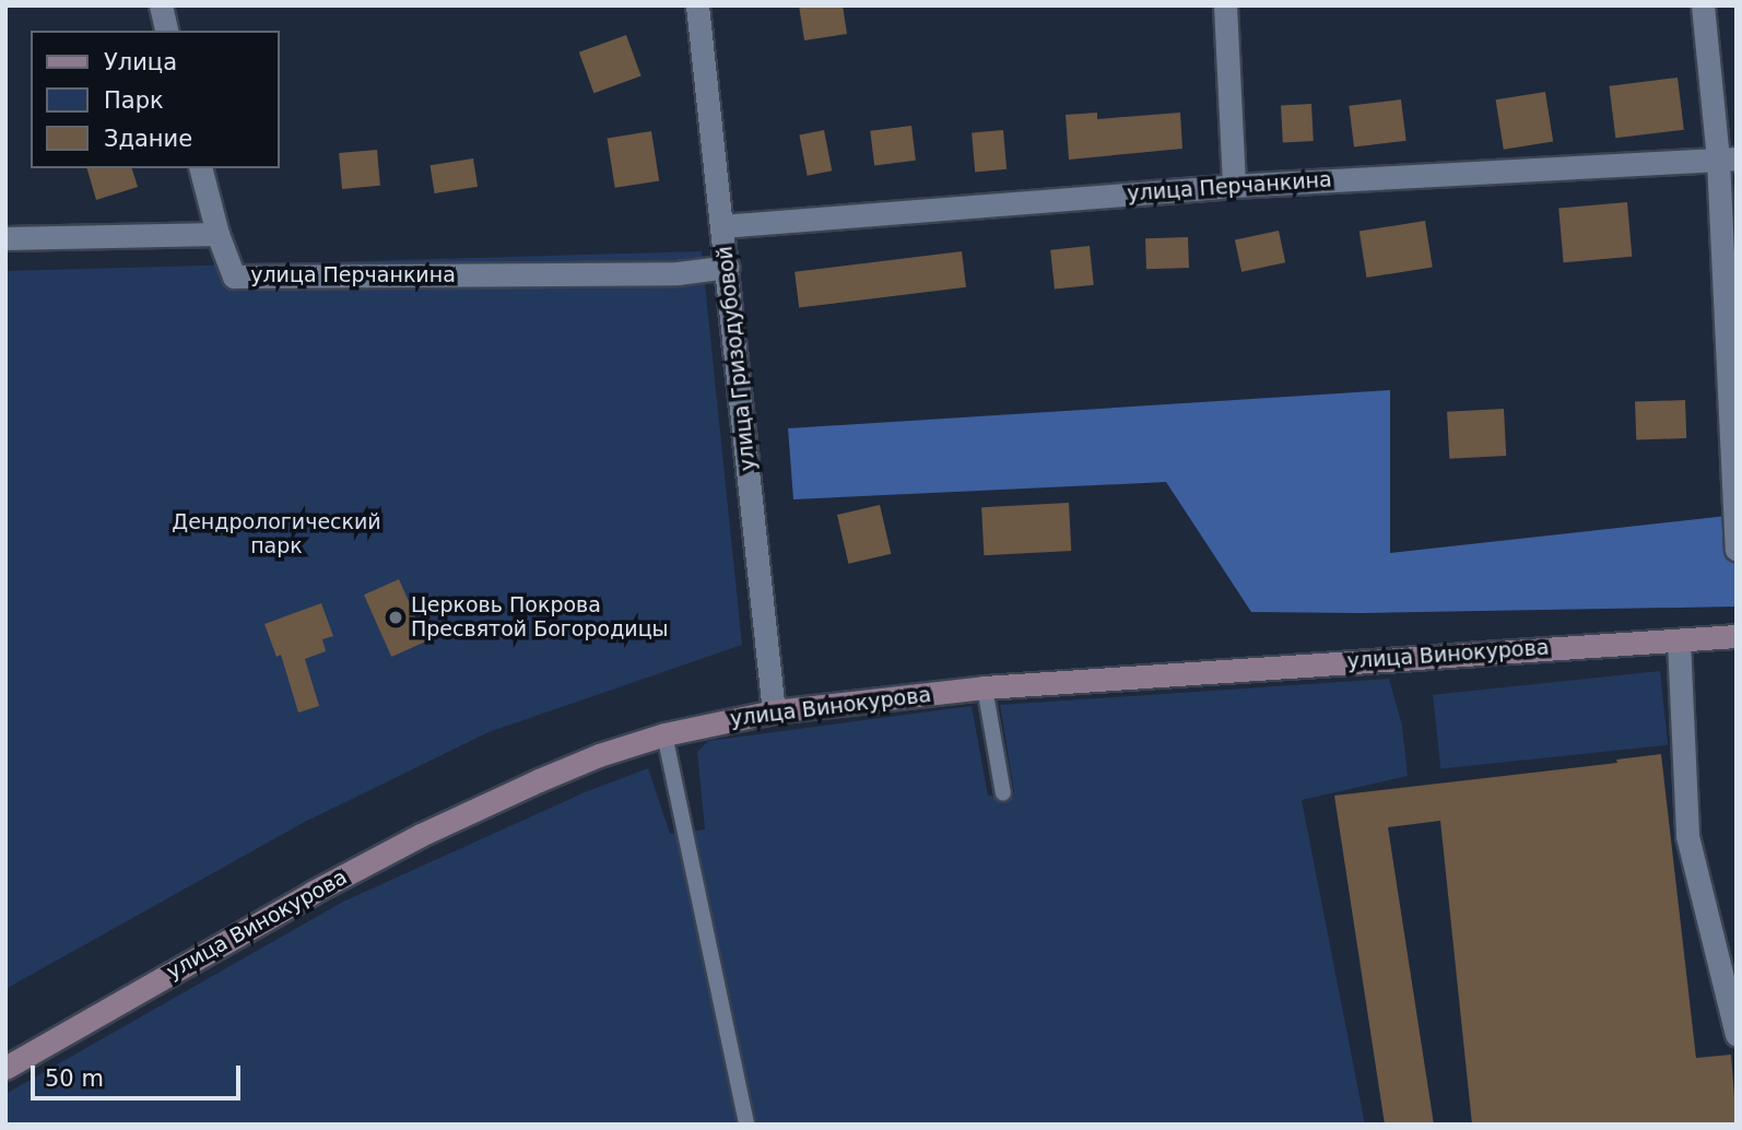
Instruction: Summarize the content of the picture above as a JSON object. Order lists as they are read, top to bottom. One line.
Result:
{"streets":{"main road":["улица Винокурова"],"street":["улица Перчанкина","улица Гризодубовой"]},"crossings":[["улица Перчанкина","улица Гризодубовой"],["улица Гризодубовой","улица Винокурова"]],"parks":["Дендрологический парк"],"places":["Церковь Покрова Пресвятой Богородицы"],"legend":["Улица","Парк","Здание"],"scale_bar":"50 m"}
